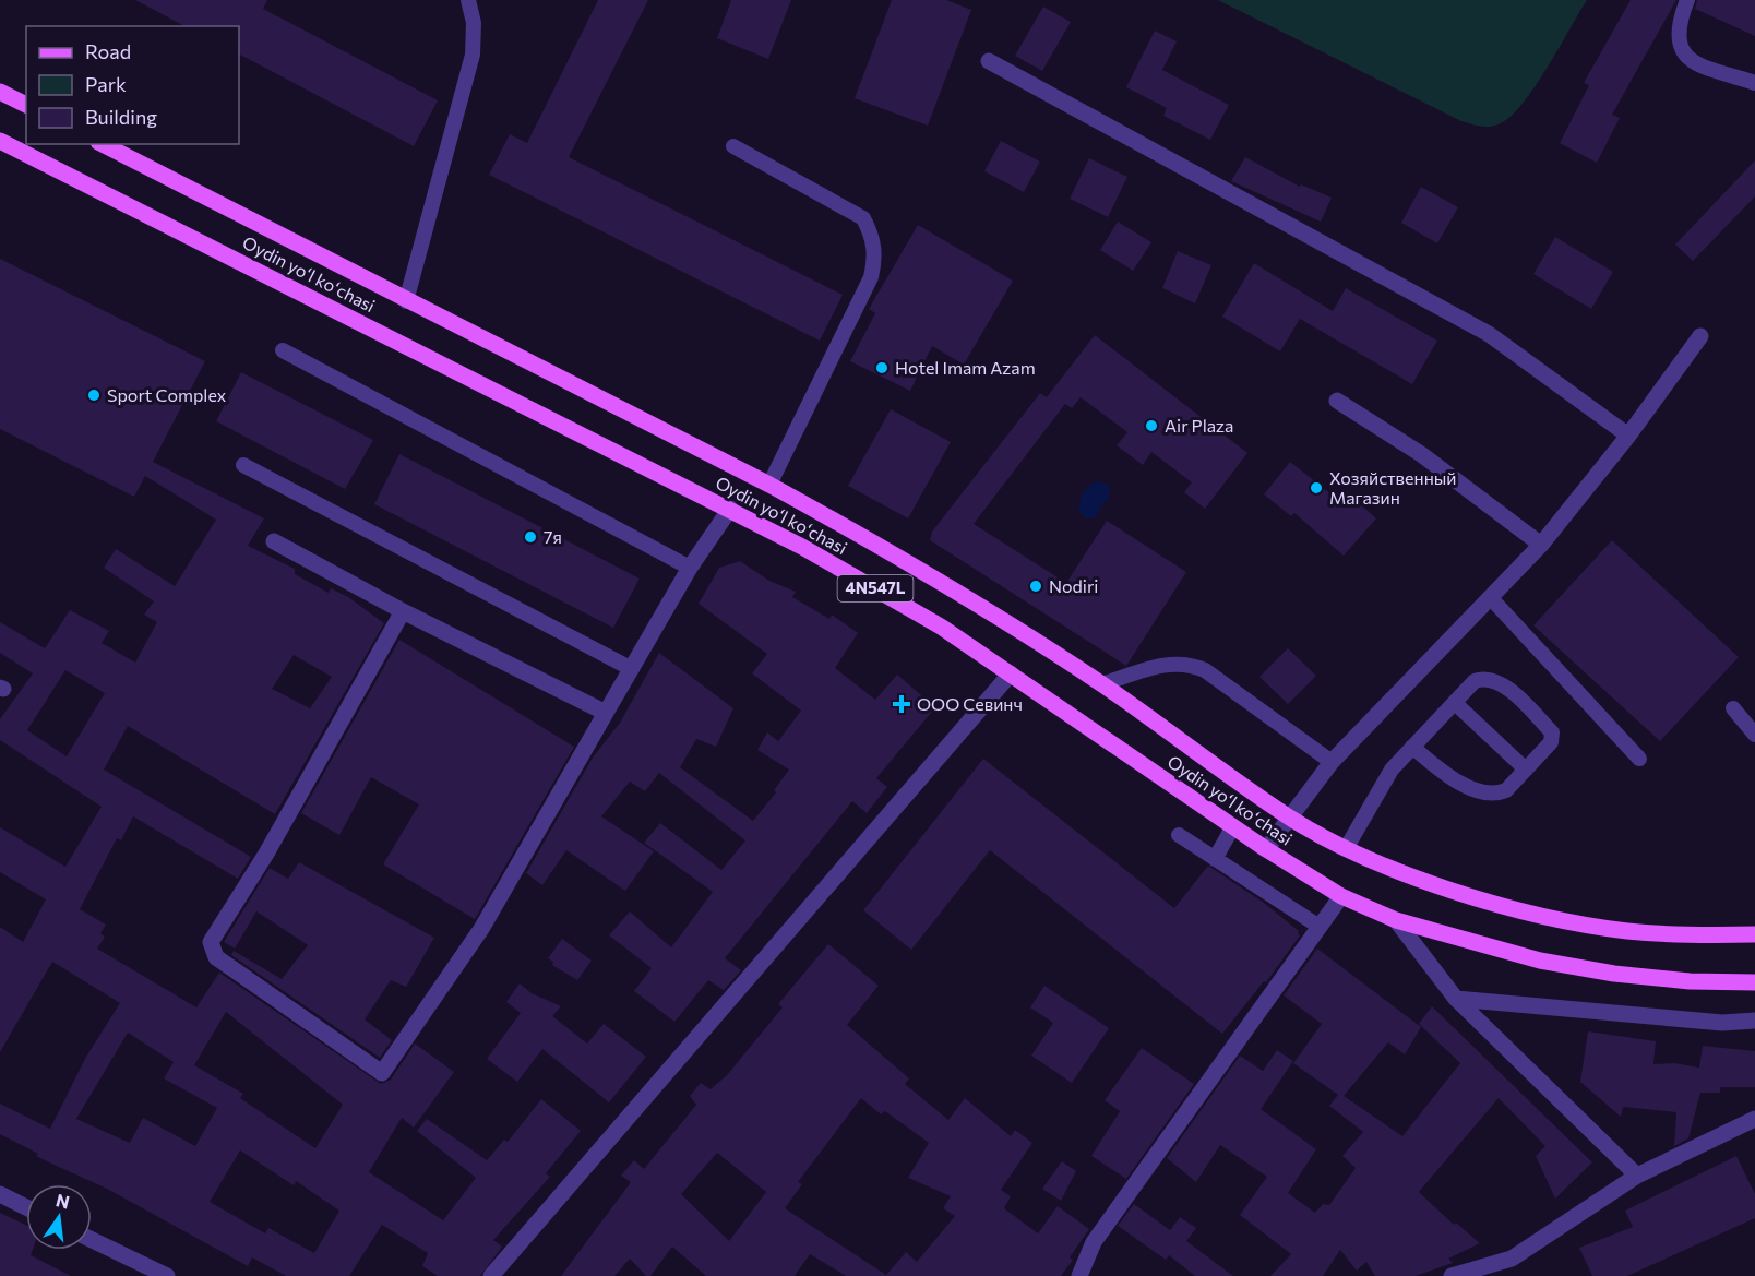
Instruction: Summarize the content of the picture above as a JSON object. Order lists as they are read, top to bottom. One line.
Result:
{"streets":{"main road":["Oydin yoʻl koʻchasi","4N547L"]},"places":{"other":["Hotel Imam Azam","Sport Complex","Air Plaza","Хозяйственный Магазин","7я","Nodiri"],"health":["ООО Севинч"]},"legend":["Road","Park","Building"],"north":"top"}
